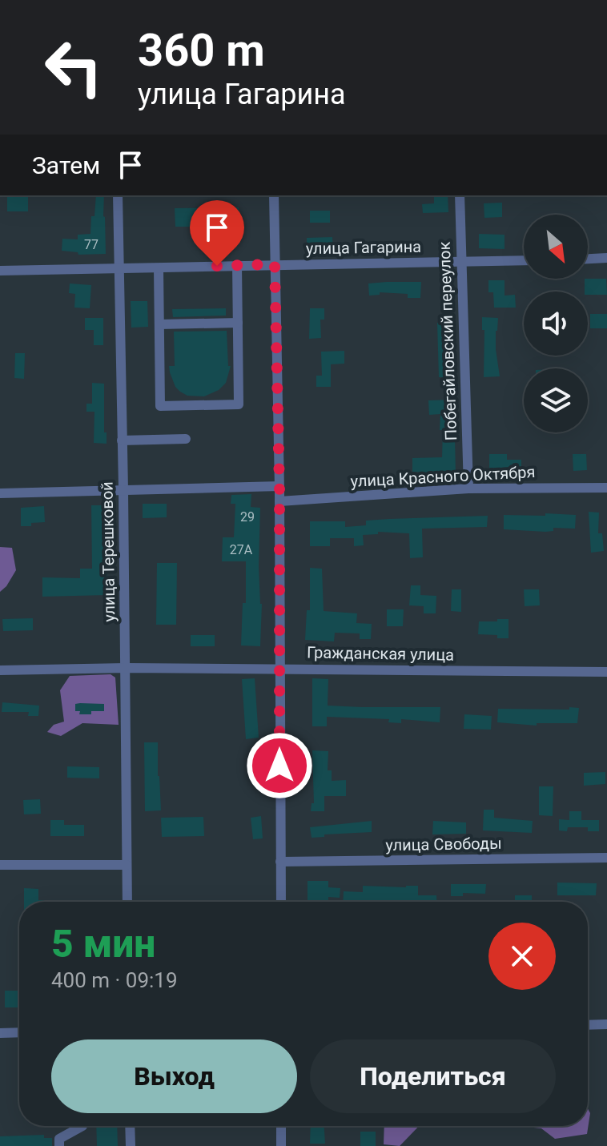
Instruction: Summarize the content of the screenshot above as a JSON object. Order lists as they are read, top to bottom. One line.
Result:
{"streets":{"street":["улица Гагарина","Побегайловский переулок","улица Красного Октября","улица Терешковой","Гражданская улица","улица Свободы"]},"crossings":[["улица Гагарина","Побегайловский переулок"],["улица Гагарина","улица Терешковой"],["Побегайловский переулок","улица Красного Октября"],["улица Терешковой","Гражданская улица"]],"house_numbers":["77","29","27А"],"north":"bottom right","page":{"turn":["360 m","улица Гагарина"],"then":"Затем","heading":["5 мин","400 m · 09:19"],"buttons":["Выход","Поделиться"]}}
